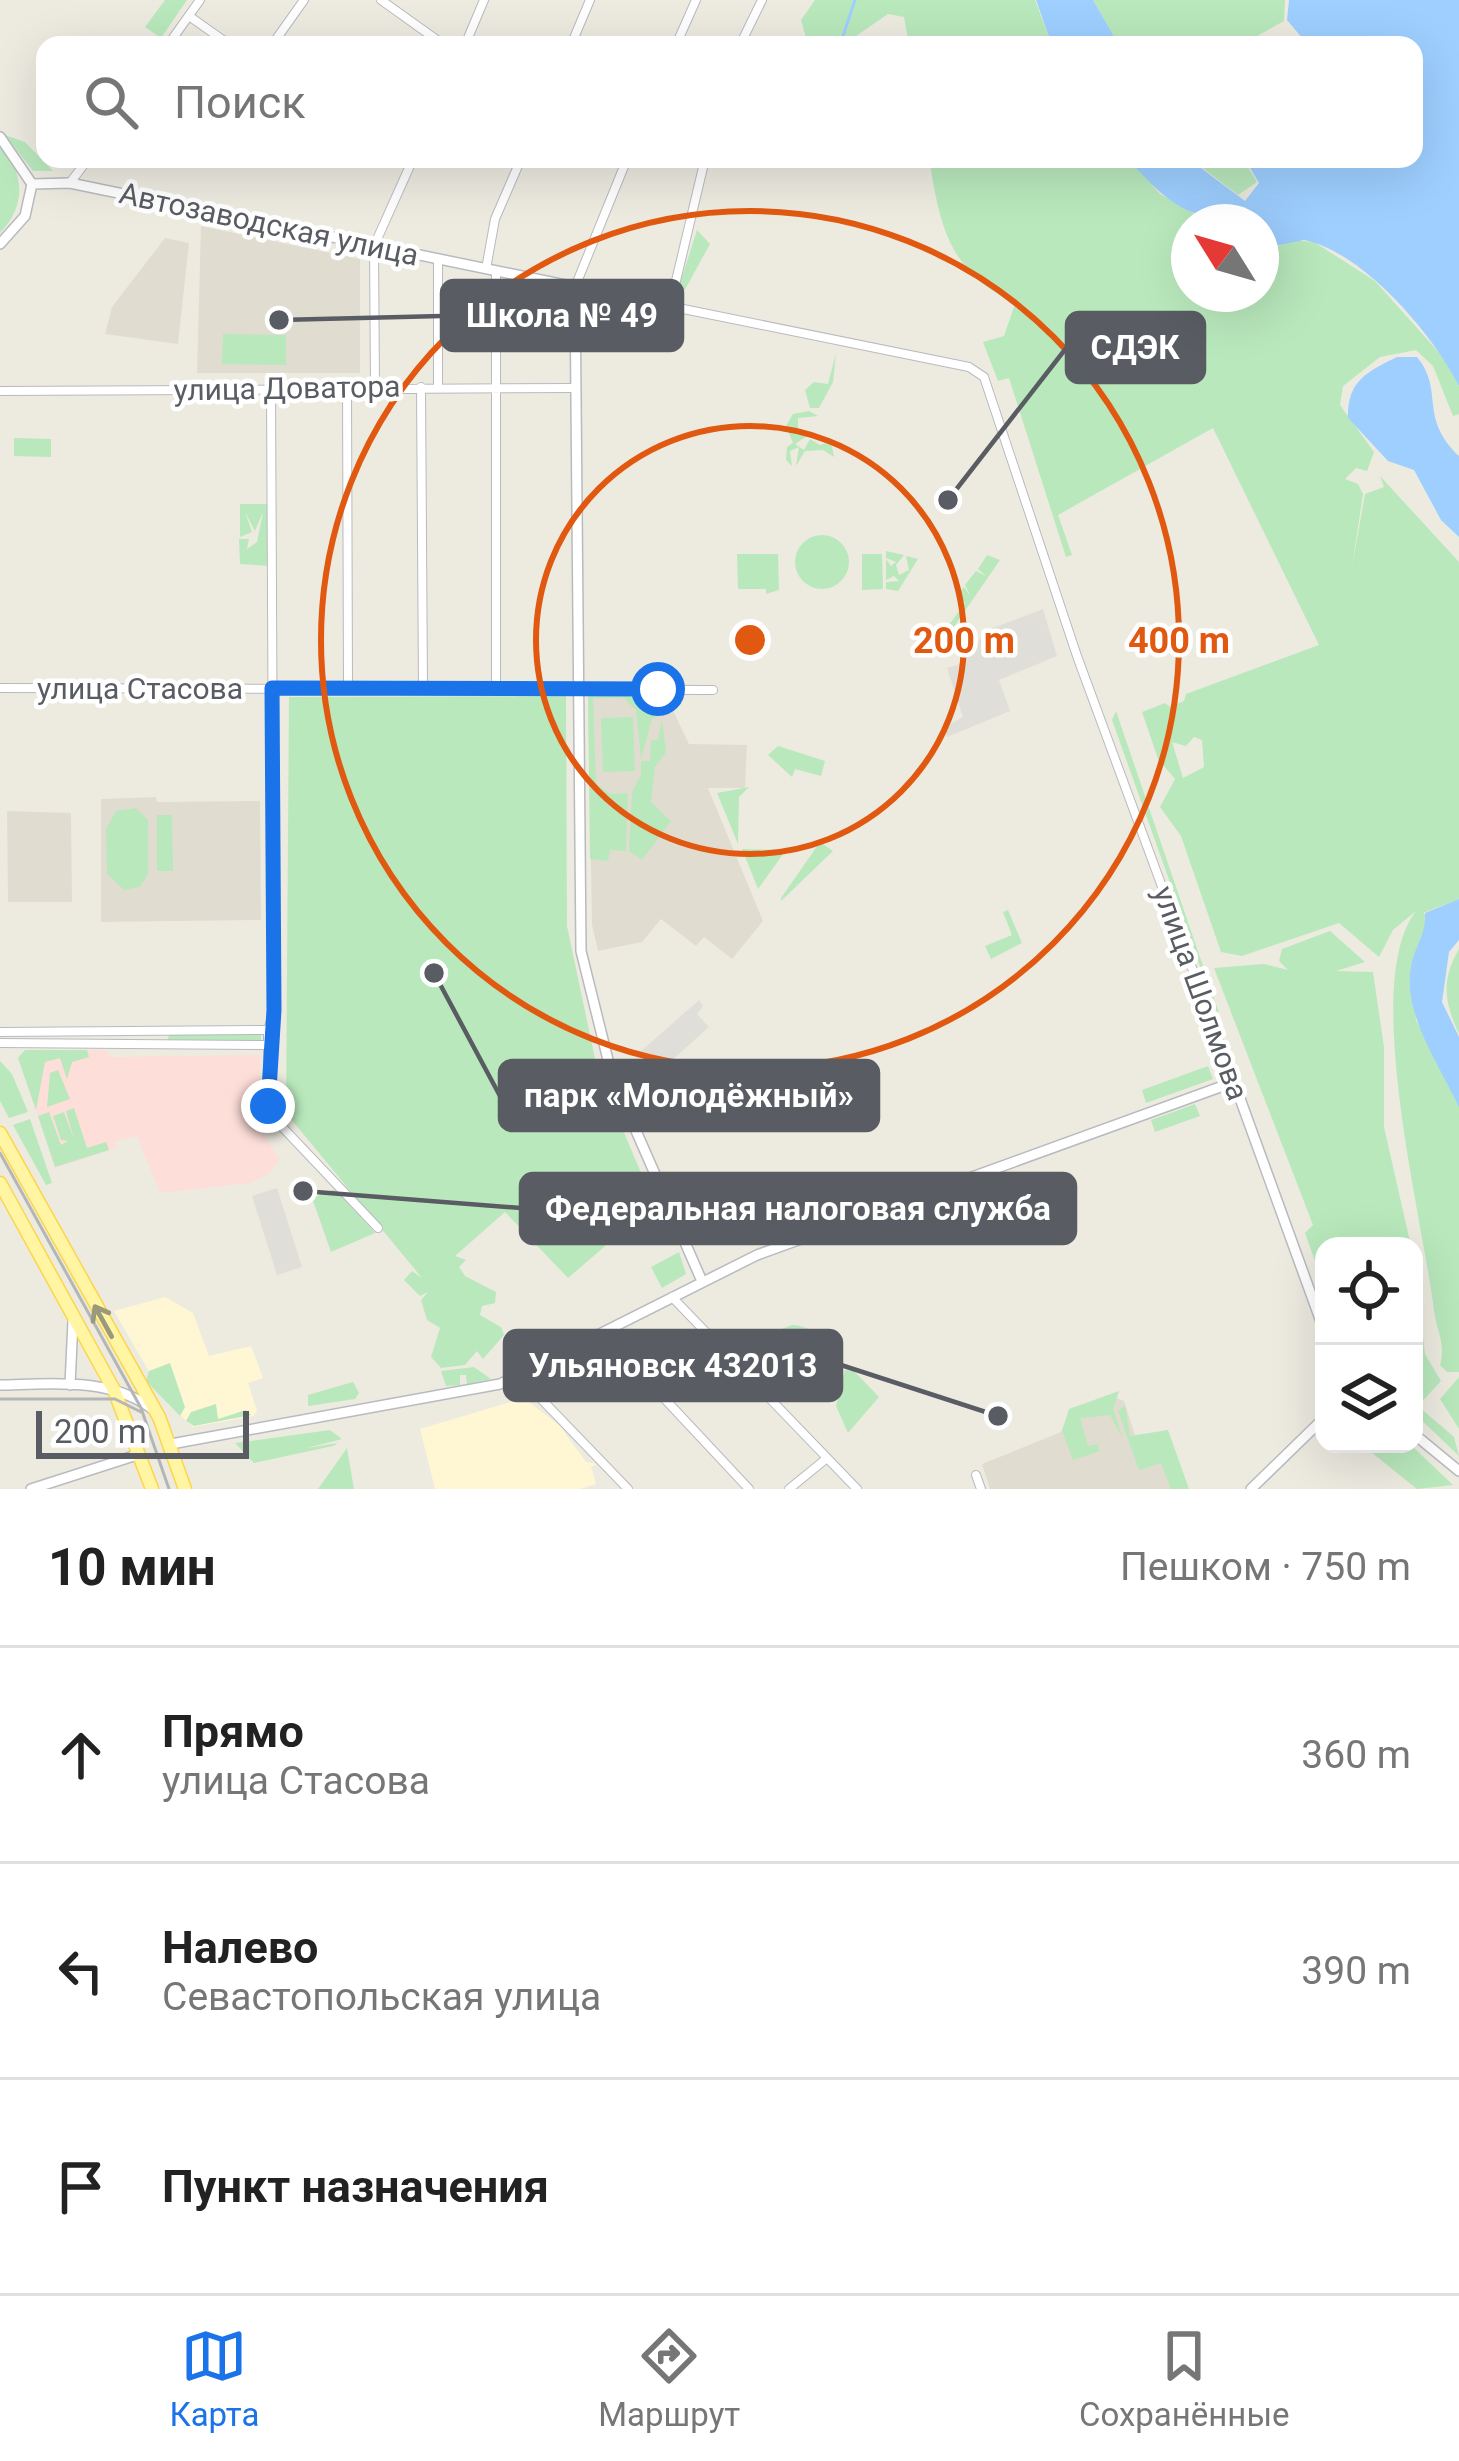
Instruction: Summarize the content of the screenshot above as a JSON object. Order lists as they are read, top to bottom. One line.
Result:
{"streets":{"street":["Автозаводская улица","улица Доватора","улица Стасова","улица Шолмова"]},"places":["Школа № 49","СДЭК","парк «Молодёжный»","Федеральная налоговая служба","Ульяновск 432013"],"scale_bar":"200 m","north":"top left","page":{"search":"Поиск","scale":"200 m","heading":["10 мин","Пешком · 750 m"],"list":[["Прямо","улица Стасова","360 m"],["Налево","Севастопольская улица","390 m"],"Пункт назначения"],"nav":["Карта","Маршрут","Сохранённые"]},"rings":["200 m","400 m"]}
